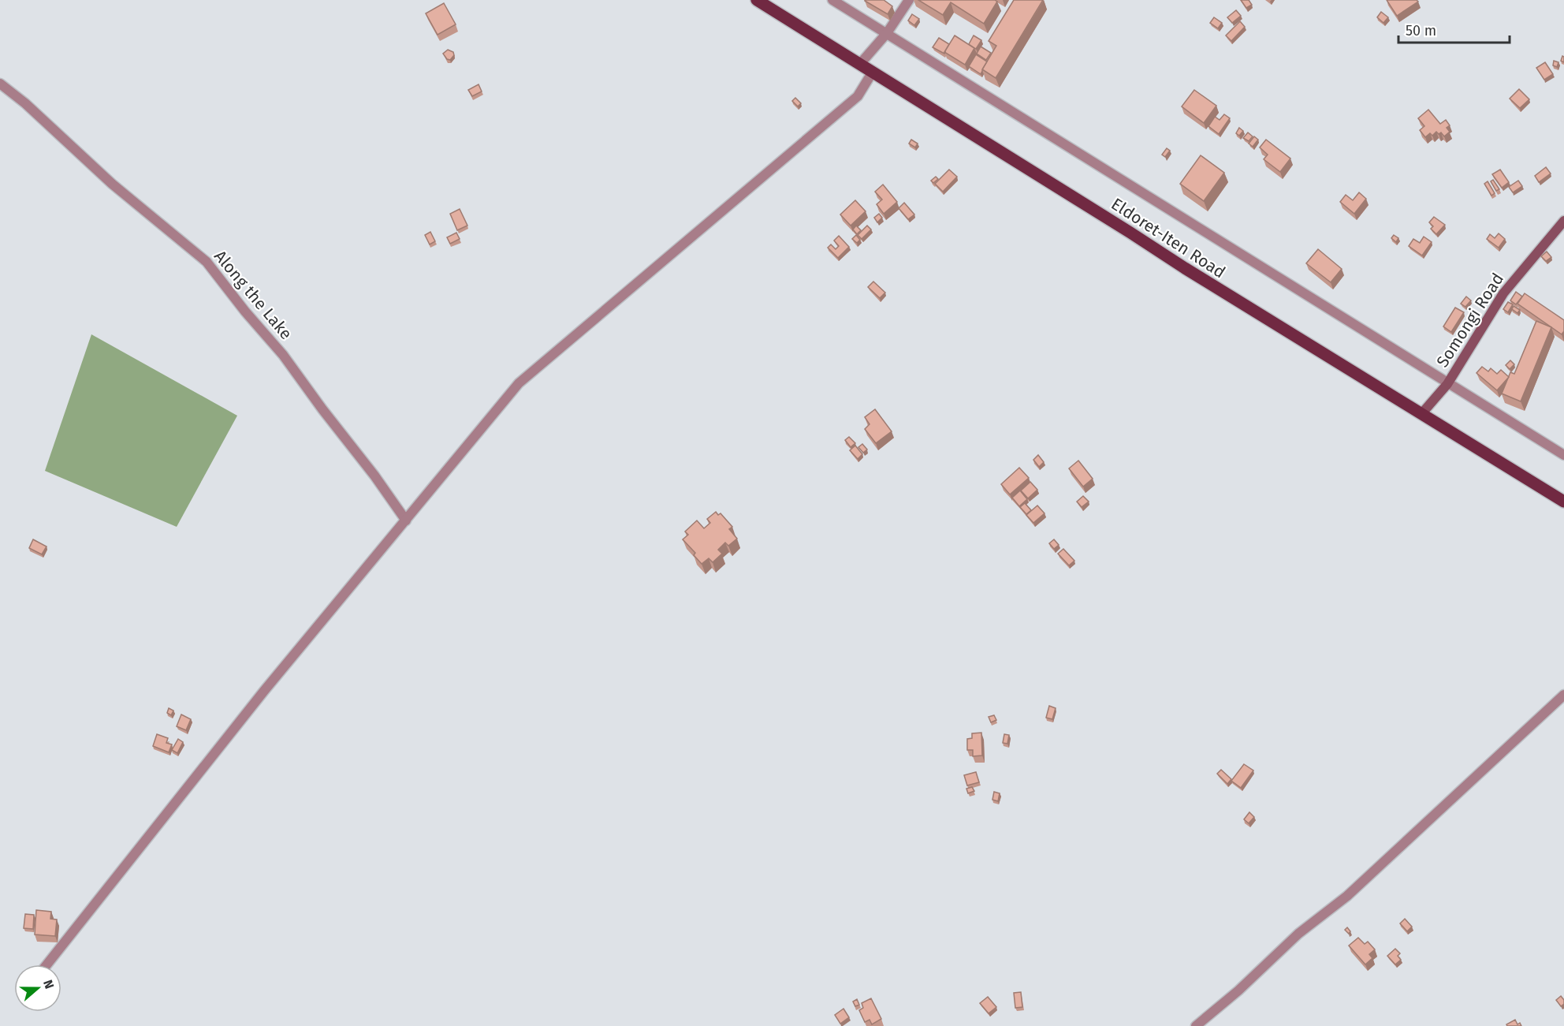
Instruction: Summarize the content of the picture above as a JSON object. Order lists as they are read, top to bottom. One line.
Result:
{"streets":{"main road":["Eldoret-Iten Road"],"street":["Along the Lake","Somongi Road"]},"crossings":[["Eldoret-Iten Road","Somongi Road"]],"scale_bar":"50 m","north":"right"}
